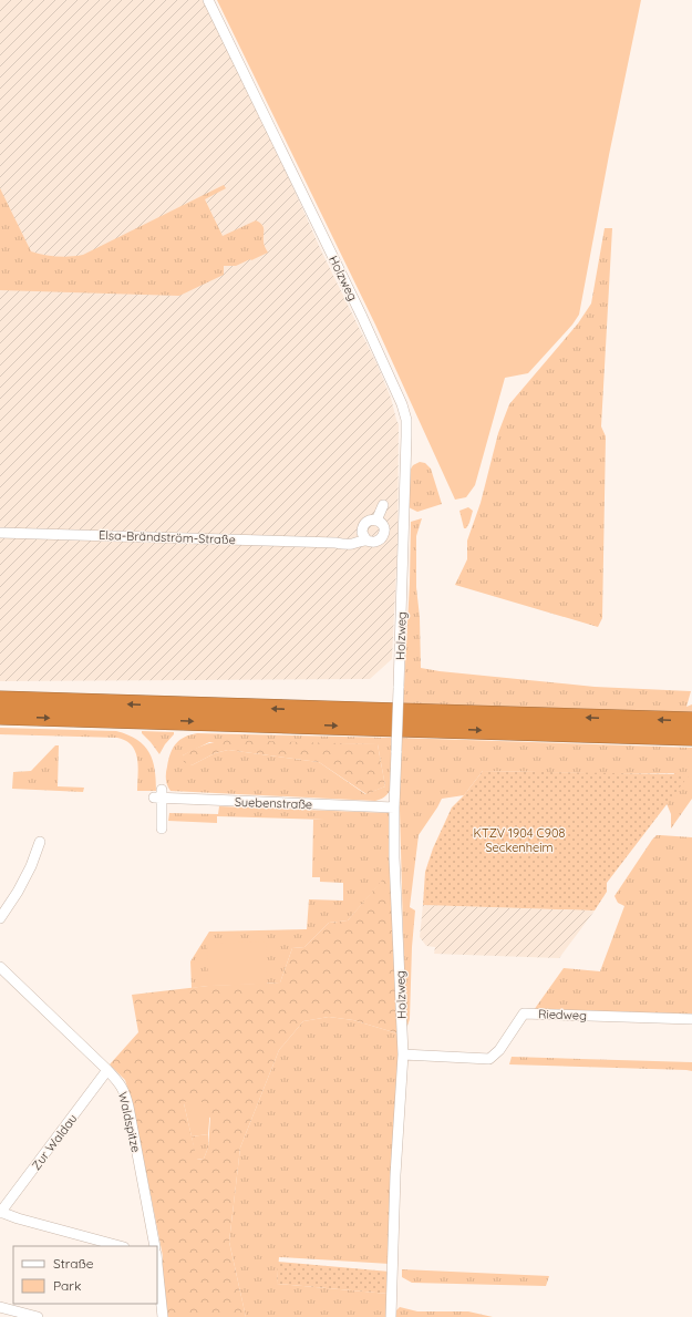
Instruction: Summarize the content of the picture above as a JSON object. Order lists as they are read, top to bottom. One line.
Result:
{"streets":{"street":["Holzweg","Elsa-Brändström-Straße","Suebenstraße","Riedweg","Waldspitze","Zur Waldau"]},"crossings":[["Holzweg","Suebenstraße"],["Holzweg","Riedweg"],["Waldspitze","Zur Waldau"]],"parks":["KTZV 1904 C908 Seckenheim"],"legend":["Straße","Park"]}
